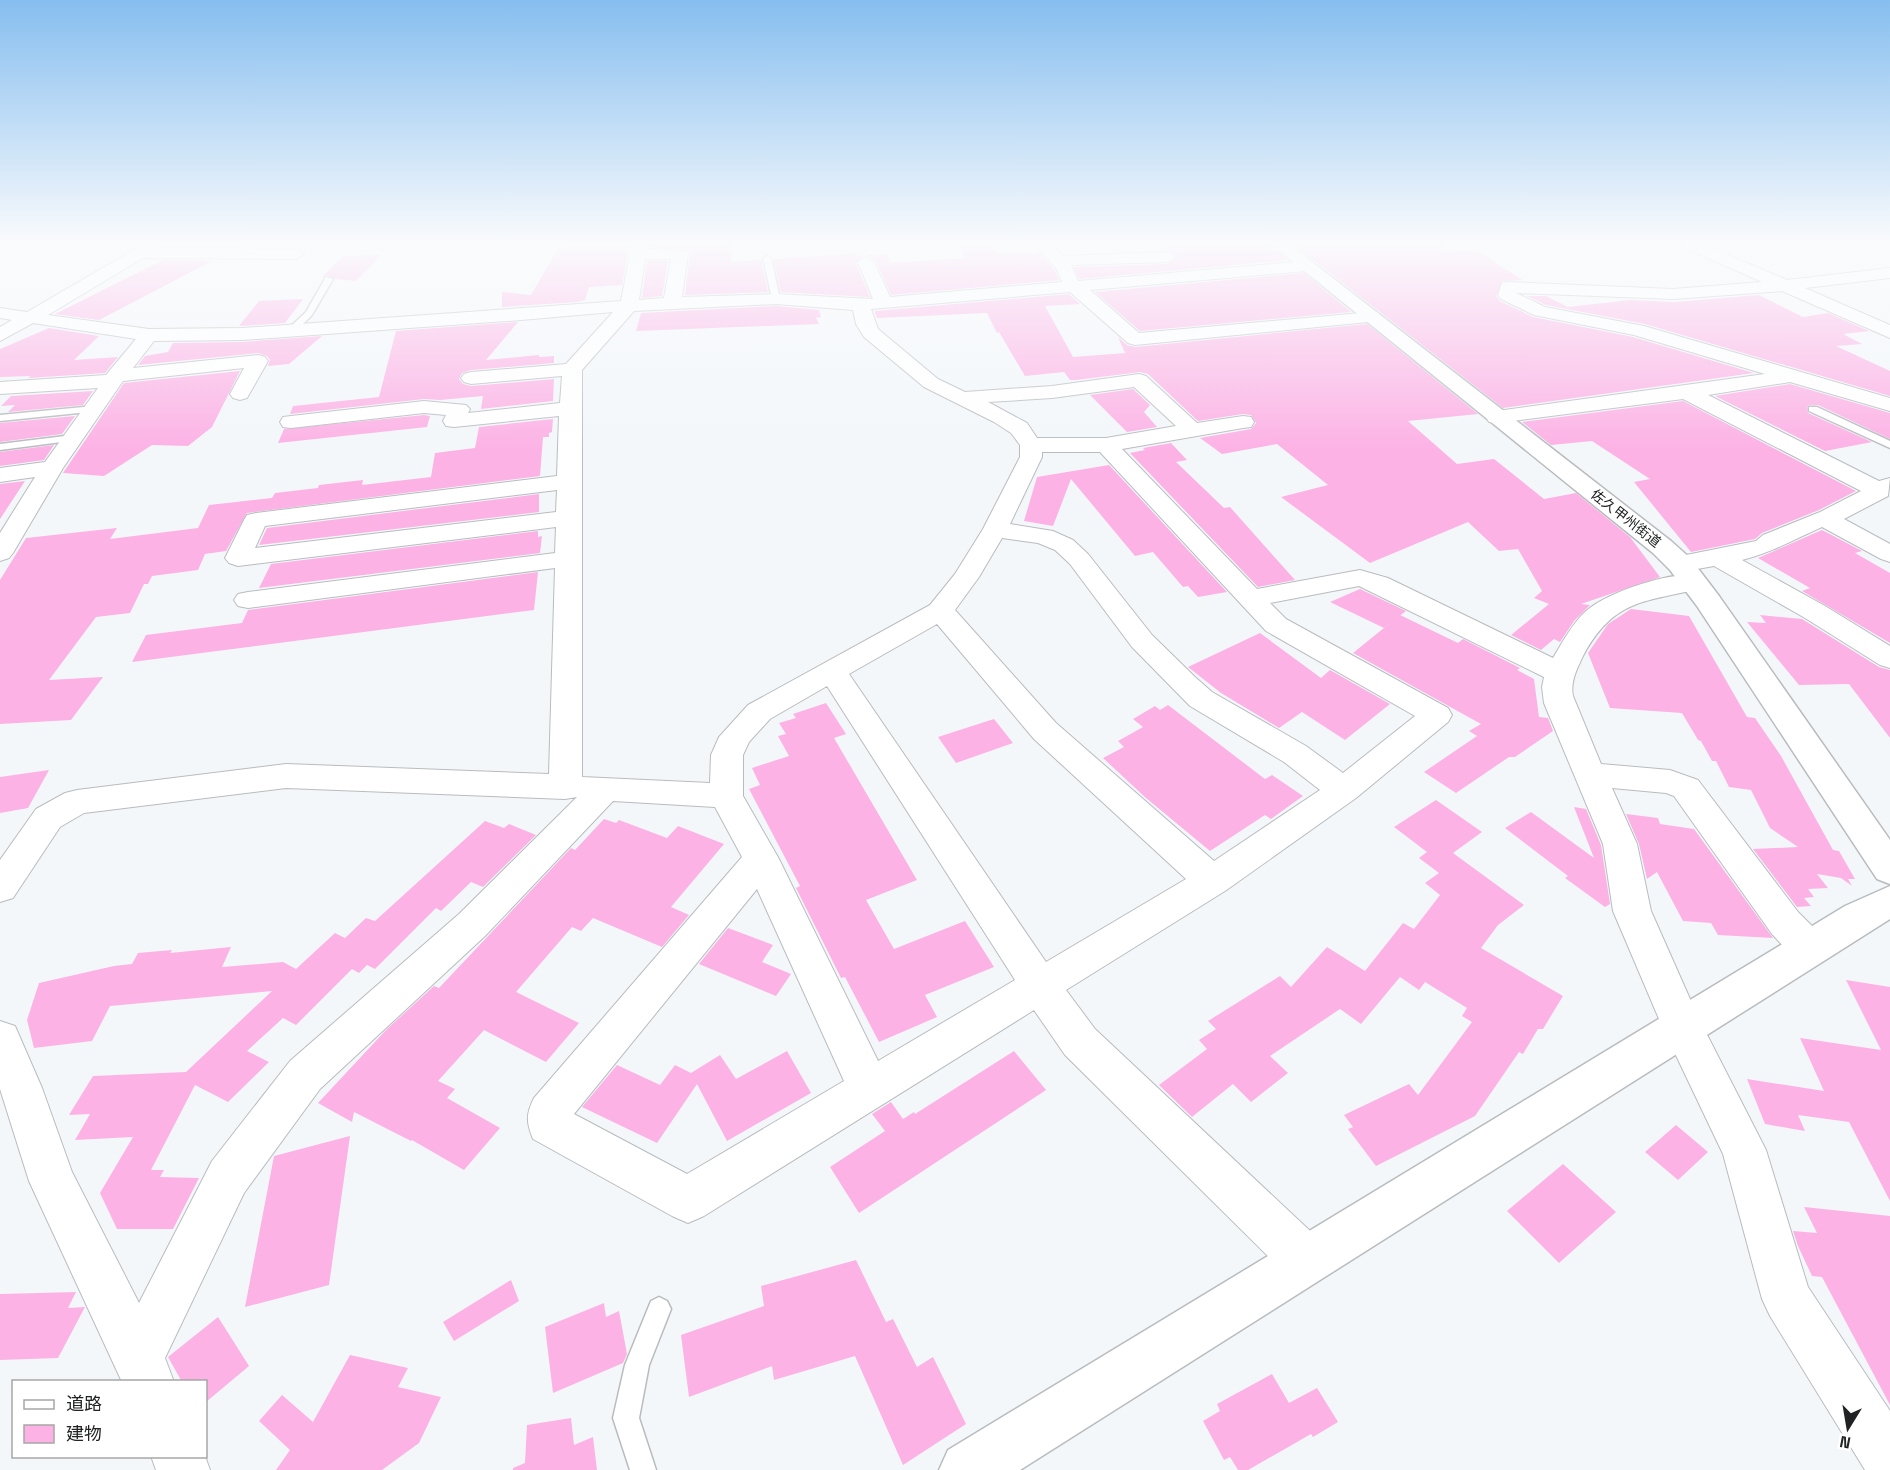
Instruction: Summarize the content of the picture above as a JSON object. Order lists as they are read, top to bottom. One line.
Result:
{"streets":{"street":["佐久甲州街道"]},"legend":["道路","建物"],"north":"bottom"}
